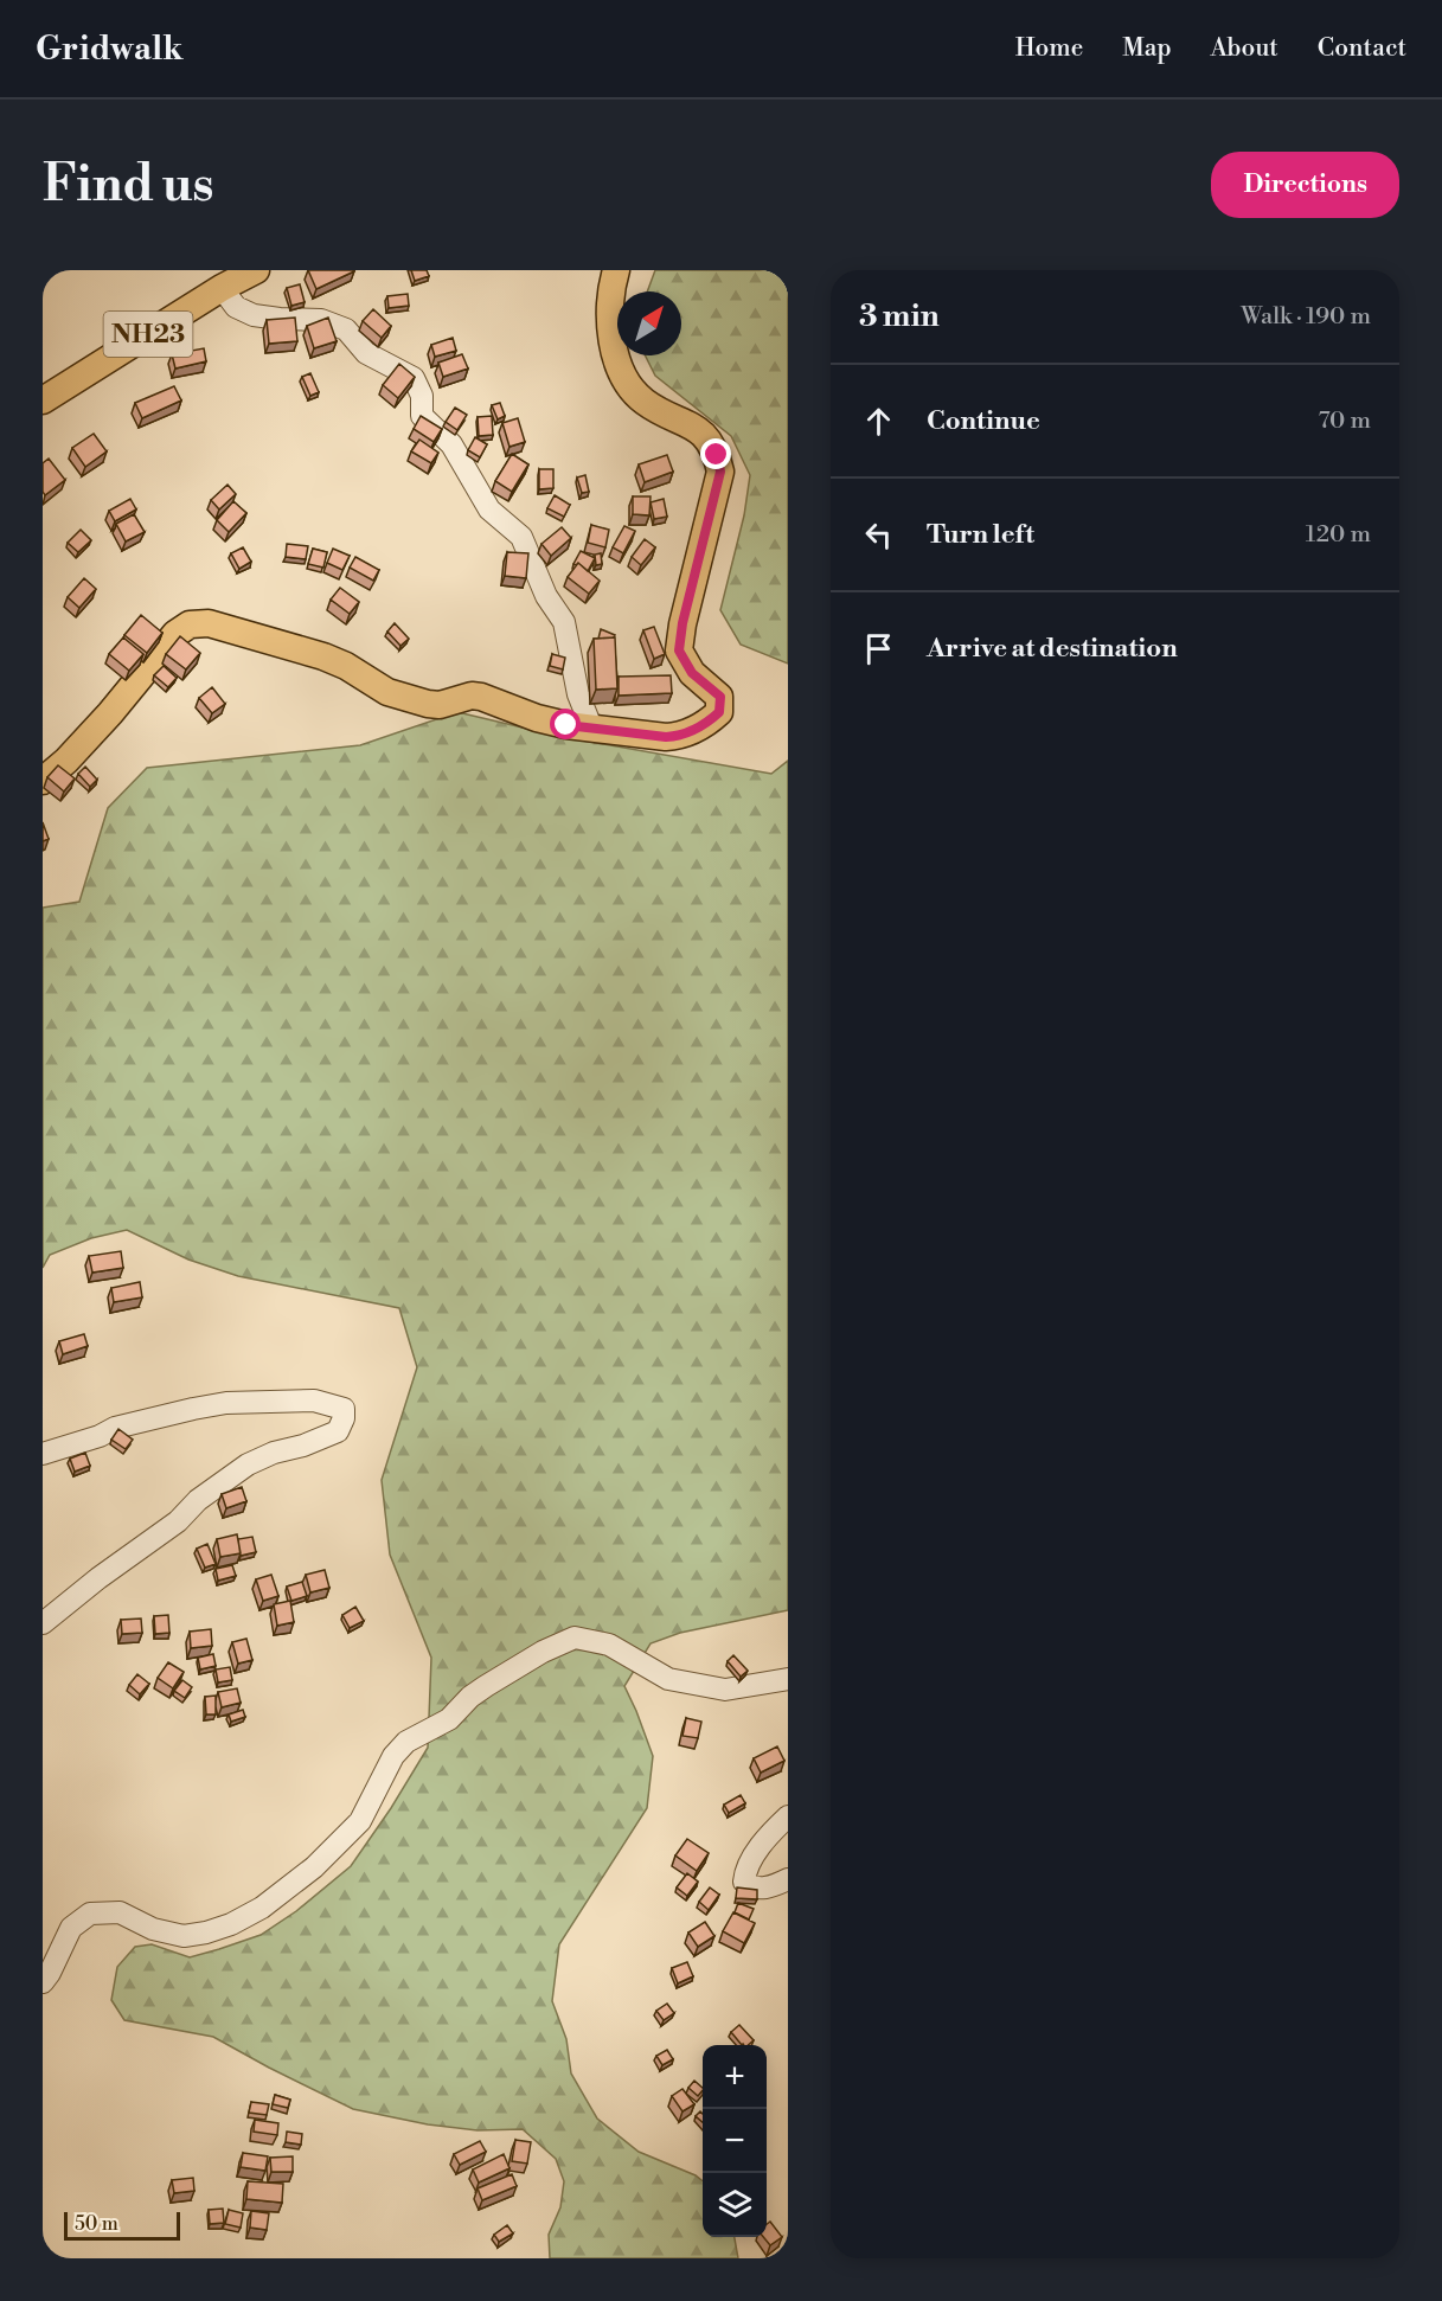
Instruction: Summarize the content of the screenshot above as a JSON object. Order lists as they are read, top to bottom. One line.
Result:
{"streets":{"main road":["NH23"]},"scale_bar":"50 m","north":"top right","page":{"header":"Gridwalk","nav":["Home","Map","About","Contact"],"buttons":"Directions","title":"Find us","heading":["3 min","Walk · 190 m"],"list":[["Continue","70 m"],["Turn left","120 m"],"Arrive at destination"],"map_buttons":["+","−"],"scale":"50 m"}}
